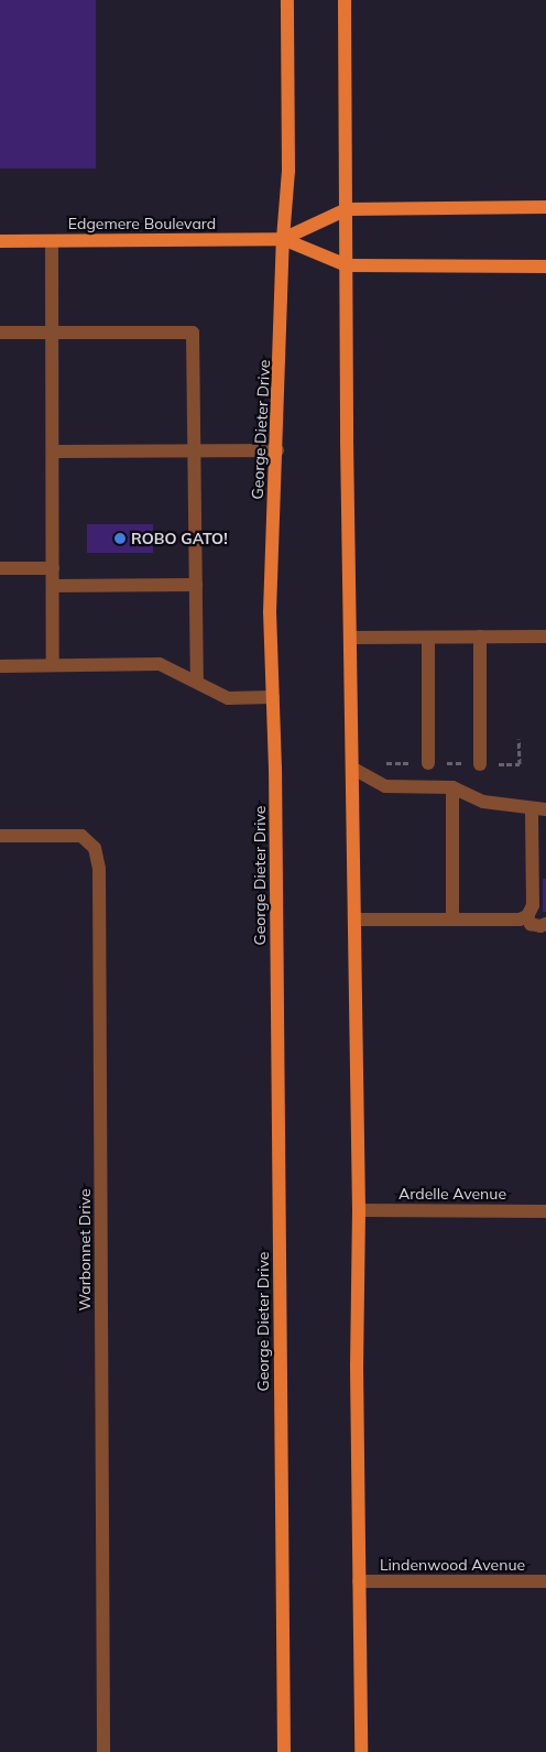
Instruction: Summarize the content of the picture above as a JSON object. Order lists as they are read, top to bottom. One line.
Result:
{"streets":{"main road":["Edgemere Boulevard","George Dieter Drive"],"street":["Ardelle Avenue","Warbonnet Drive","Lindenwood Avenue"]},"crossings":[["Edgemere Boulevard","George Dieter Drive"]],"places":["ROBO GATO!"]}
